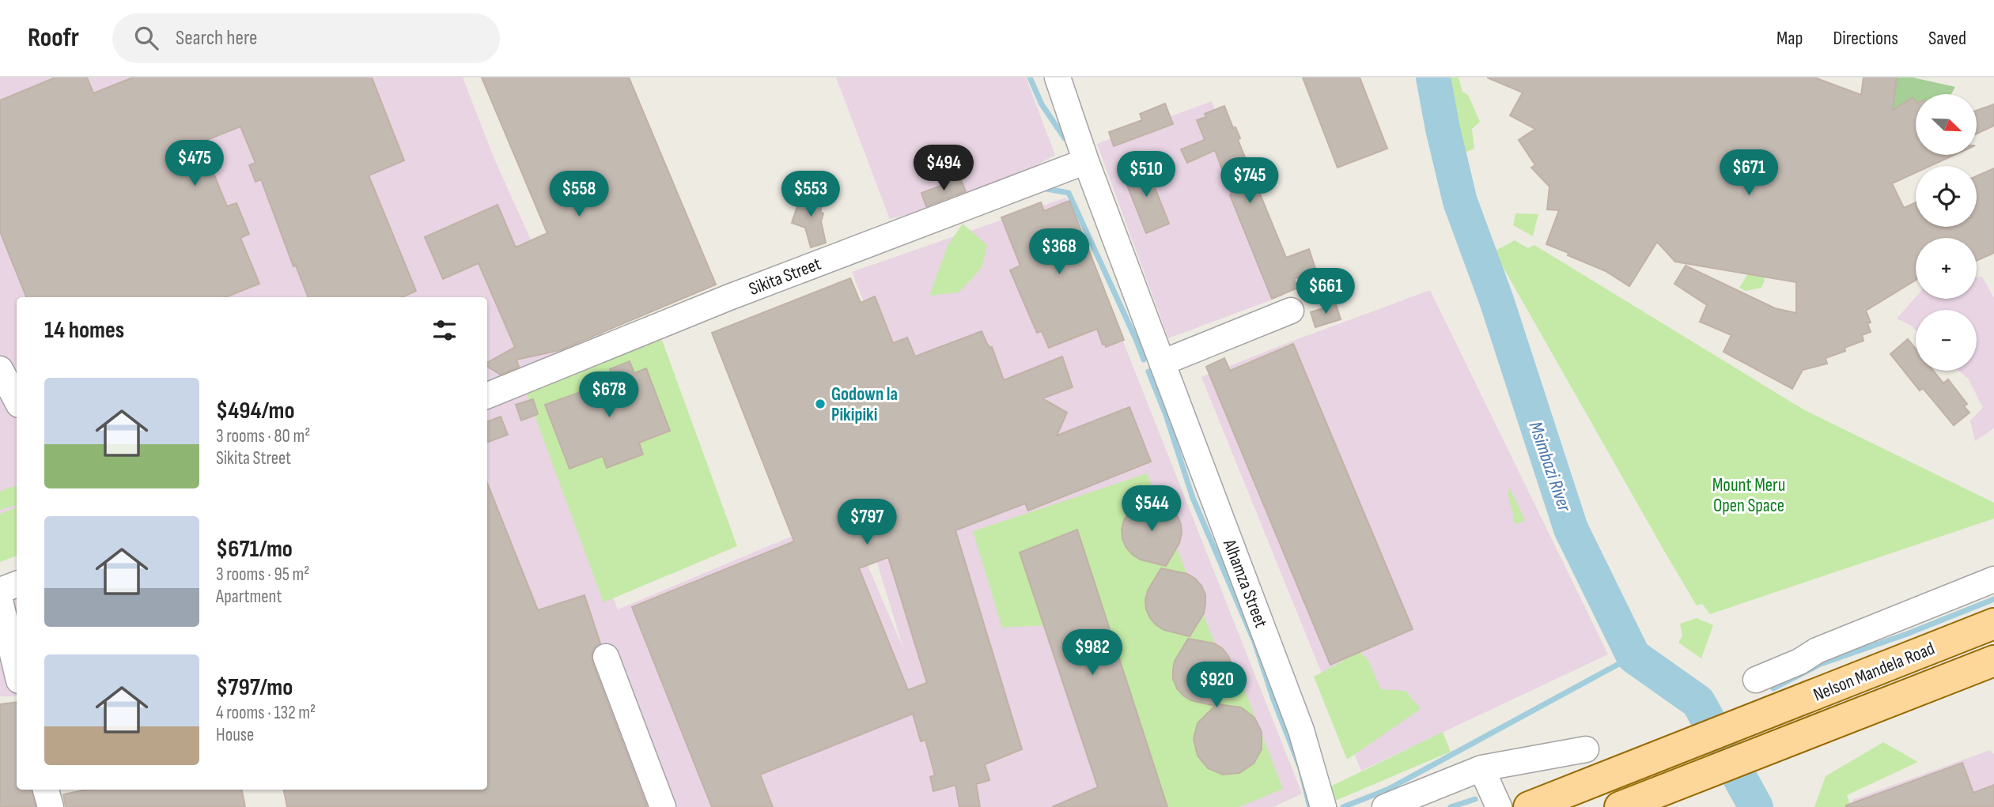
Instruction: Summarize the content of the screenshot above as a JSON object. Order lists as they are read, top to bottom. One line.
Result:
{"streets":{"main road":["Nelson Mandela Road"],"street":["Sikita Street","Alhamza Street"]},"crossings":[["Sikita Street","Alhamza Street"]],"water":["Msimbazi River"],"parks":["Mount Meru Open Space"],"places":["Godown la Pikipiki"],"north":"bottom right","page":{"header":"Roofr","search":"Search here","nav":["Map","Directions","Saved"],"map_buttons":["+","−"],"price":["$475","$494","$671","$510","$745","$558","$553","$368","$661","$678","$544","$797","$982","$920"],"heading":"14 homes","list":[{"name":"$494/mo","note":"3 rooms · 80 m² · Sikita Street"},{"name":"$671/mo","note":"3 rooms · 95 m² · Apartment"},{"name":"$797/mo","note":"4 rooms · 132 m² · House"}]}}
